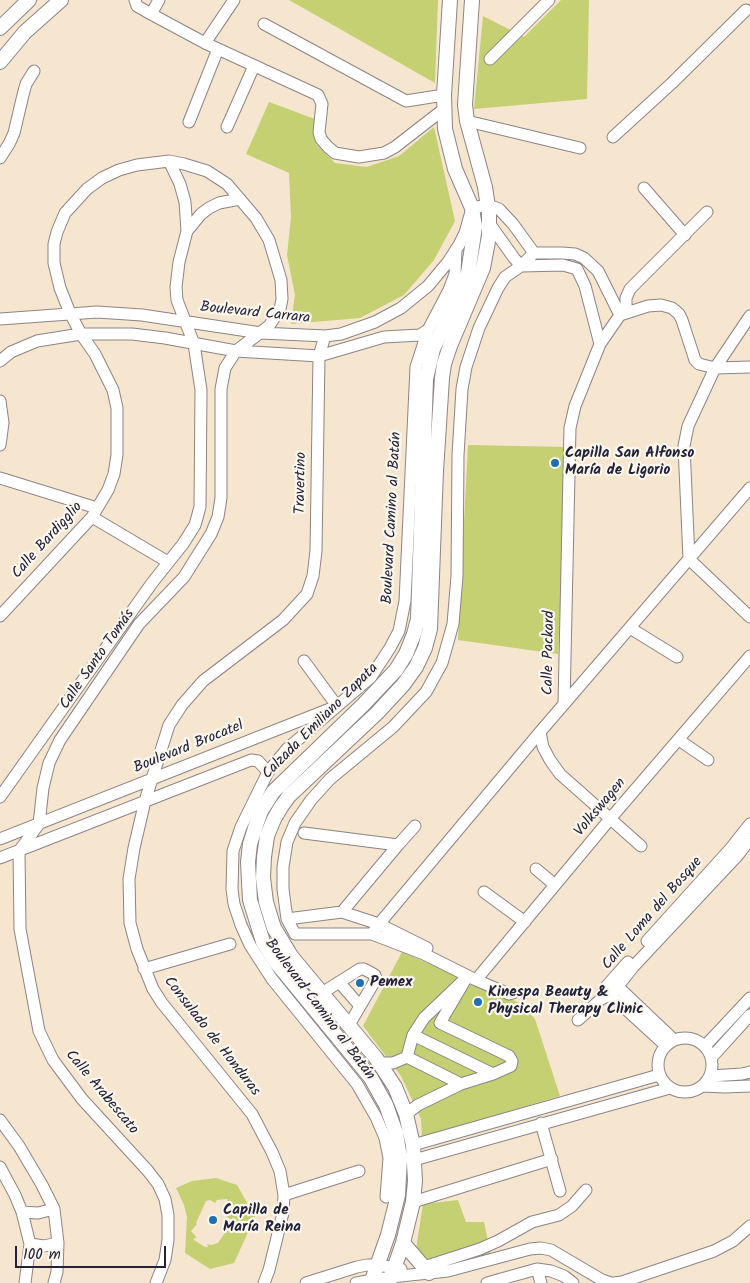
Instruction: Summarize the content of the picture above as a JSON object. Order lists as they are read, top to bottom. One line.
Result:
{"streets":{"main road":["Calzada Emiliano Zapata"],"street":["Boulevard Carrara","Travertino","Boulevard Camino al Batán","Calle Bardigglio","Calle Packard","Calle Santo Tomás","Boulevard Brocatel","Volkswagen","Calle Loma del Bosque","Consulado de Honduras","Calle Arabescato"]},"crossings":[["Boulevard Carrara","Travertino"],["Boulevard Carrara","Boulevard Camino al Batán"],["Boulevard Carrara","Calle Bardigglio"],["Boulevard Carrara","Calle Santo Tomás"],["Boulevard Carrara","Calzada Emiliano Zapata"],["Travertino","Consulado de Honduras"],["Boulevard Camino al Batán","Boulevard Brocatel"],["Calle Santo Tomás","Boulevard Brocatel"],["Boulevard Brocatel","Consulado de Honduras"]],"places":["Capilla San Alfonso María de Ligorio","Pemex","Kinespa Beauty & Physical Therapy Clinic","Capilla de María Reina"],"scale_bar":"100 m"}
